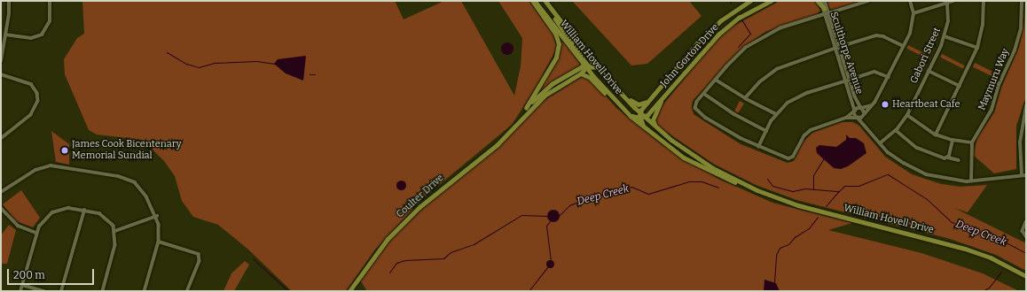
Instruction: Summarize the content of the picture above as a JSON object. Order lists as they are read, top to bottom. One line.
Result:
{"streets":{"main road":["John Gorton Drive","William Hovell Drive","Coulter Drive"],"street":["Sculthorpe Avenue","Gabori Street","Maymuru Way"]},"crossings":[["John Gorton Drive","William Hovell Drive"],["William Hovell Drive","Coulter Drive"]],"water":["Deep Creek"],"places":["Heartbeat Cafe","James Cook Bicentenary Memorial Sundial"],"scale_bar":"200 m"}
